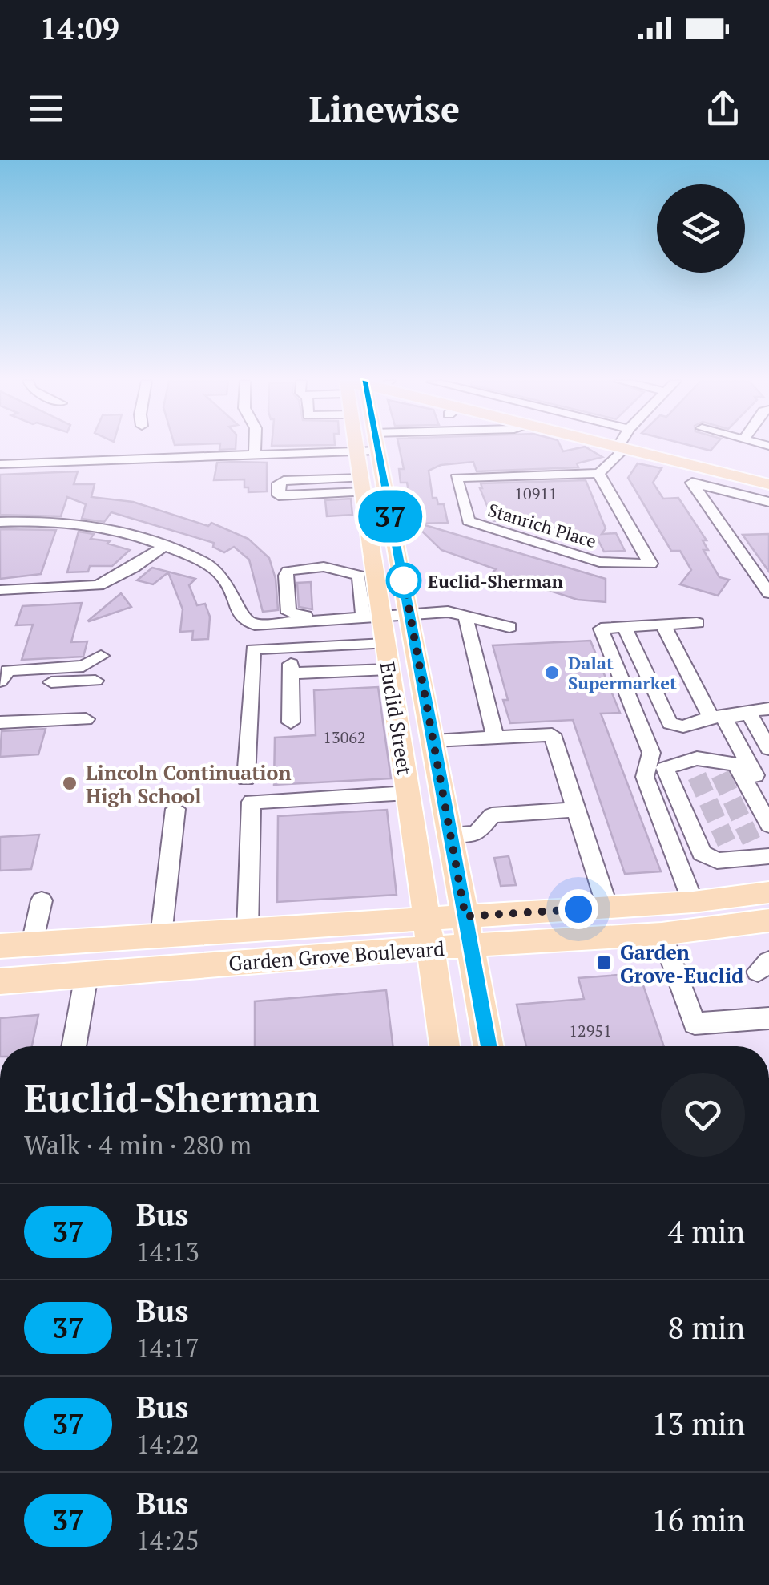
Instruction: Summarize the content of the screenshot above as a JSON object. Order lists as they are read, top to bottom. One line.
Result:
{"streets":{"main road":["Euclid Street","Garden Grove Boulevard"],"street":["Stanrich Place"]},"crossings":[["Euclid Street","Garden Grove Boulevard"]],"places":{"other":["Euclid-Sherman","Dalat Supermarket","Lincoln Continuation High School"],"transit":["Garden Grove-Euclid"]},"lines":["bus line 37"],"house_numbers":["10911","13062","12951"],"page":{"status":"14:09","header":"Linewise","on_map":"37","heading":["Euclid-Sherman","Walk · 4 min · 280 m"],"list":[{"mark":"37","name":"Bus","note":"14:13","value":"4 min"},{"mark":"37","name":"Bus","note":"14:17","value":"8 min"},{"mark":"37","name":"Bus","note":"14:22","value":"13 min"},{"mark":"37","name":"Bus","note":"14:25","value":"16 min"}]}}
